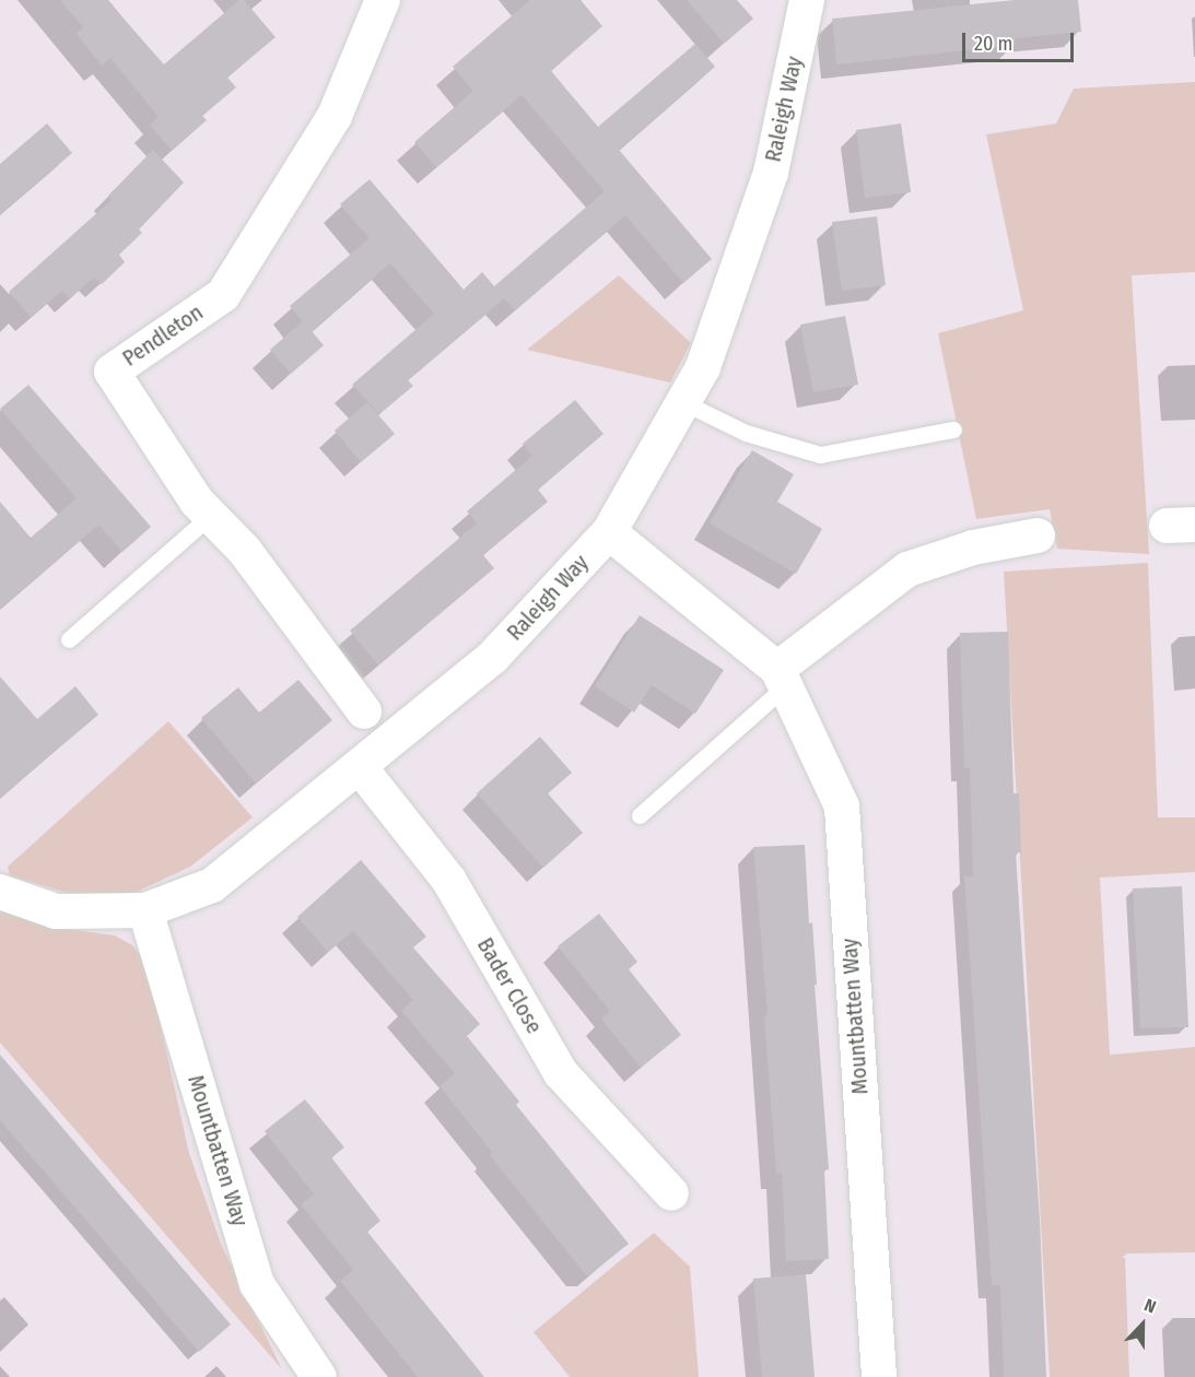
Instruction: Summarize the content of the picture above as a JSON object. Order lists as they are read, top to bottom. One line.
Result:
{"streets":{"street":["Raleigh Way","Pendleton","Bader Close","Mountbatten Way"]},"crossings":[["Raleigh Way","Bader Close"],["Raleigh Way","Mountbatten Way"]],"scale_bar":"20 m","north":"top"}
